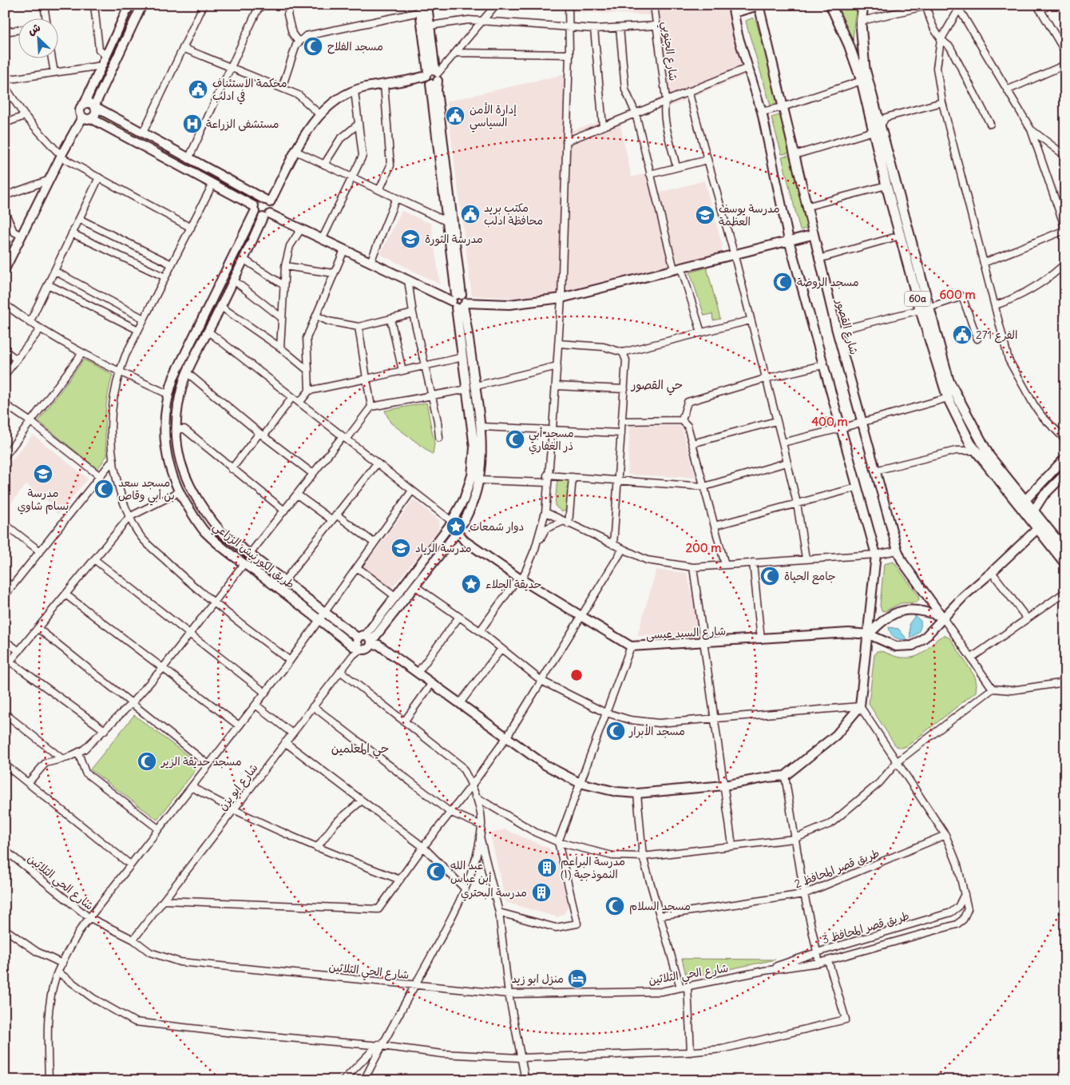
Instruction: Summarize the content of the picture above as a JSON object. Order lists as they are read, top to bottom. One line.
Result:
{"streets":{"main road":["60a"],"street":["شارع الجنوبي","شارع القصور","طريق الكورنيش الزراعي","شارع السيد عيسى","شارع ابو يزن","طريق قصر المحافظ 2","شارع الحي الثلاثين","طريق قصر المحافظ 3"]},"crossings":[["60a","شارع السيد عيسى"],["شارع القصور","شارع السيد عيسى"],["طريق الكورنيش الزراعي","شارع ابو يزن"],["شارع ابو يزن","شارع الحي الثلاثين"],["شارع الحي الثلاثين","طريق قصر المحافظ 3"]],"districts":["حي القصور","حي المعلمين"],"places":{"mosque":["مسجد الفلاح","مسجد الروضة","مسجد أبي ذر الغفاري","مسجد سعد بن أبي وقاص","جامع الحياة","مسجد الأبرار","مسجد حديقة الزير","عبد الله أبن عباس","مسجد السلام"],"public building":["محكمة الاستئناف في ادلب","إدارة الأمن السياسي","مكتب بريد محافظة ادلب","الفرع 271"],"hospital":["مستشفى الزراعة"],"school or university":["مدرسة يوسف العظمة","مدرسة الثورة","مدرسة بسام شاوي","مدرسة الرياد"],"place":["دوار شمعات","حديقة الجلاء"],"building":["مدرسة البراعم النموذجية (١)","مدرسة البحتري"],"hotel":["منزل ابو زيد"]},"north":"top left","rings":["600 m","400 m","200 m"]}
